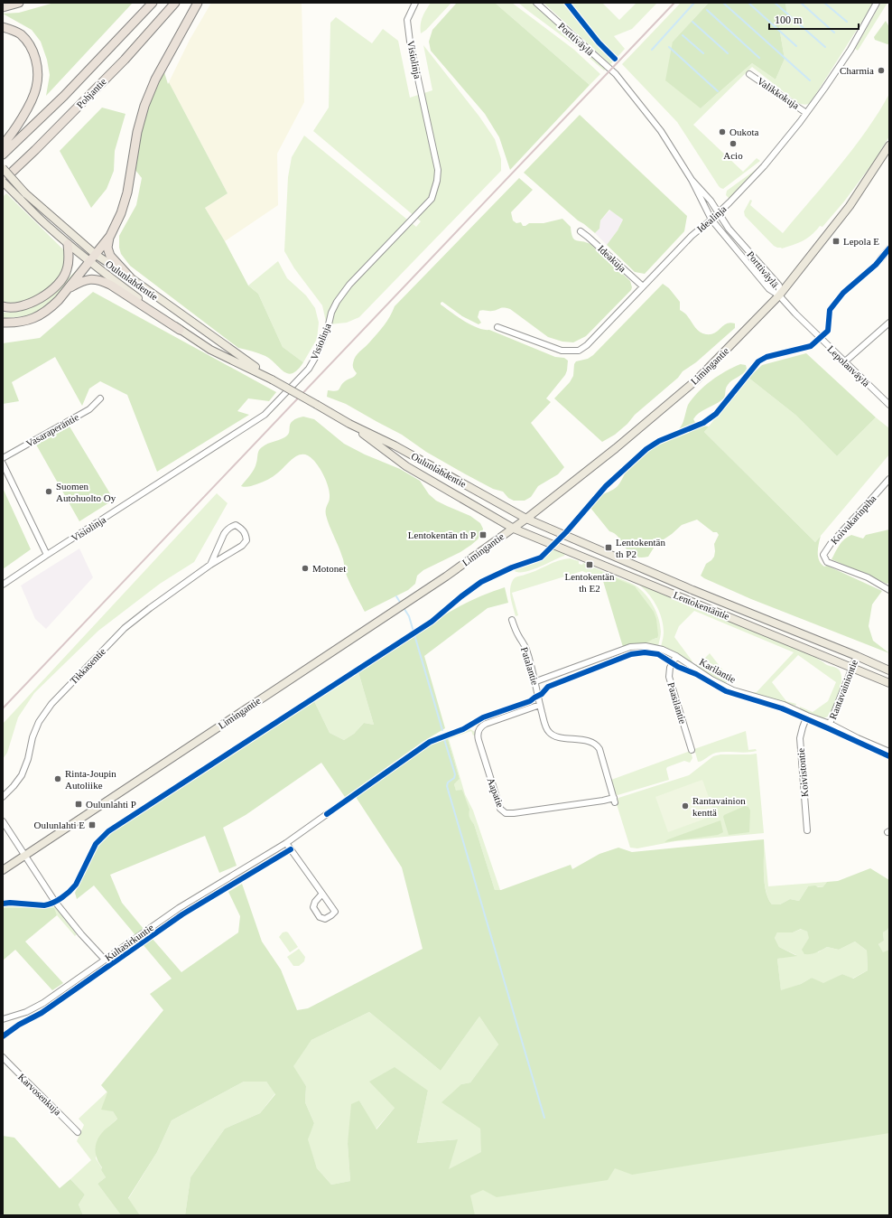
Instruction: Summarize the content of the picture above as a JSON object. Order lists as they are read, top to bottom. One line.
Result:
{"streets":{"highway":["Pohjantie"],"main road":["Oulunlahdentie","Limingantie","Lentokentäntie"],"street":["Porttiväylä","Visiolinja","Valikkokuja","Idealinja","Ideakuja","Lepolanväylä","Vasaraperäntie","Koivukarinpiha","Tikkasentie","Patalantie","Karilantie","Rantavainiontie","Paasilantie","Koivistontie","Aapatie","Kultasirkuntie","Karvosenkuja"]},"crossings":[["Porttiväylä","Idealinja"],["Porttiväylä","Limingantie"],["Porttiväylä","Lepolanväylä"],["Pohjantie","Oulunlahdentie"],["Valikkokuja","Idealinja"],["Idealinja","Ideakuja"],["Oulunlahdentie","Limingantie"],["Oulunlahdentie","Lentokentäntie"],["Limingantie","Lepolanväylä"],["Limingantie","Lentokentäntie"],["Lentokentäntie","Rantavainiontie"],["Patalantie","Karilantie"],["Patalantie","Aapatie"],["Karilantie","Rantavainiontie"],["Karilantie","Paasilantie"],["Karilantie","Koivistontie"]],"places":{"other":["Charmia","Oukota","Acio","Suomen Autohuolto Oy","Motonet","Rinta-Joupin Autoliike","Rantavainion kenttä"],"transit":["Lepola E","Lentokentän th P","Lentokentän th P2","Lentokentän th E2","Oulunlahti P","Oulunlahti E"]},"scale_bar":"100 m"}
